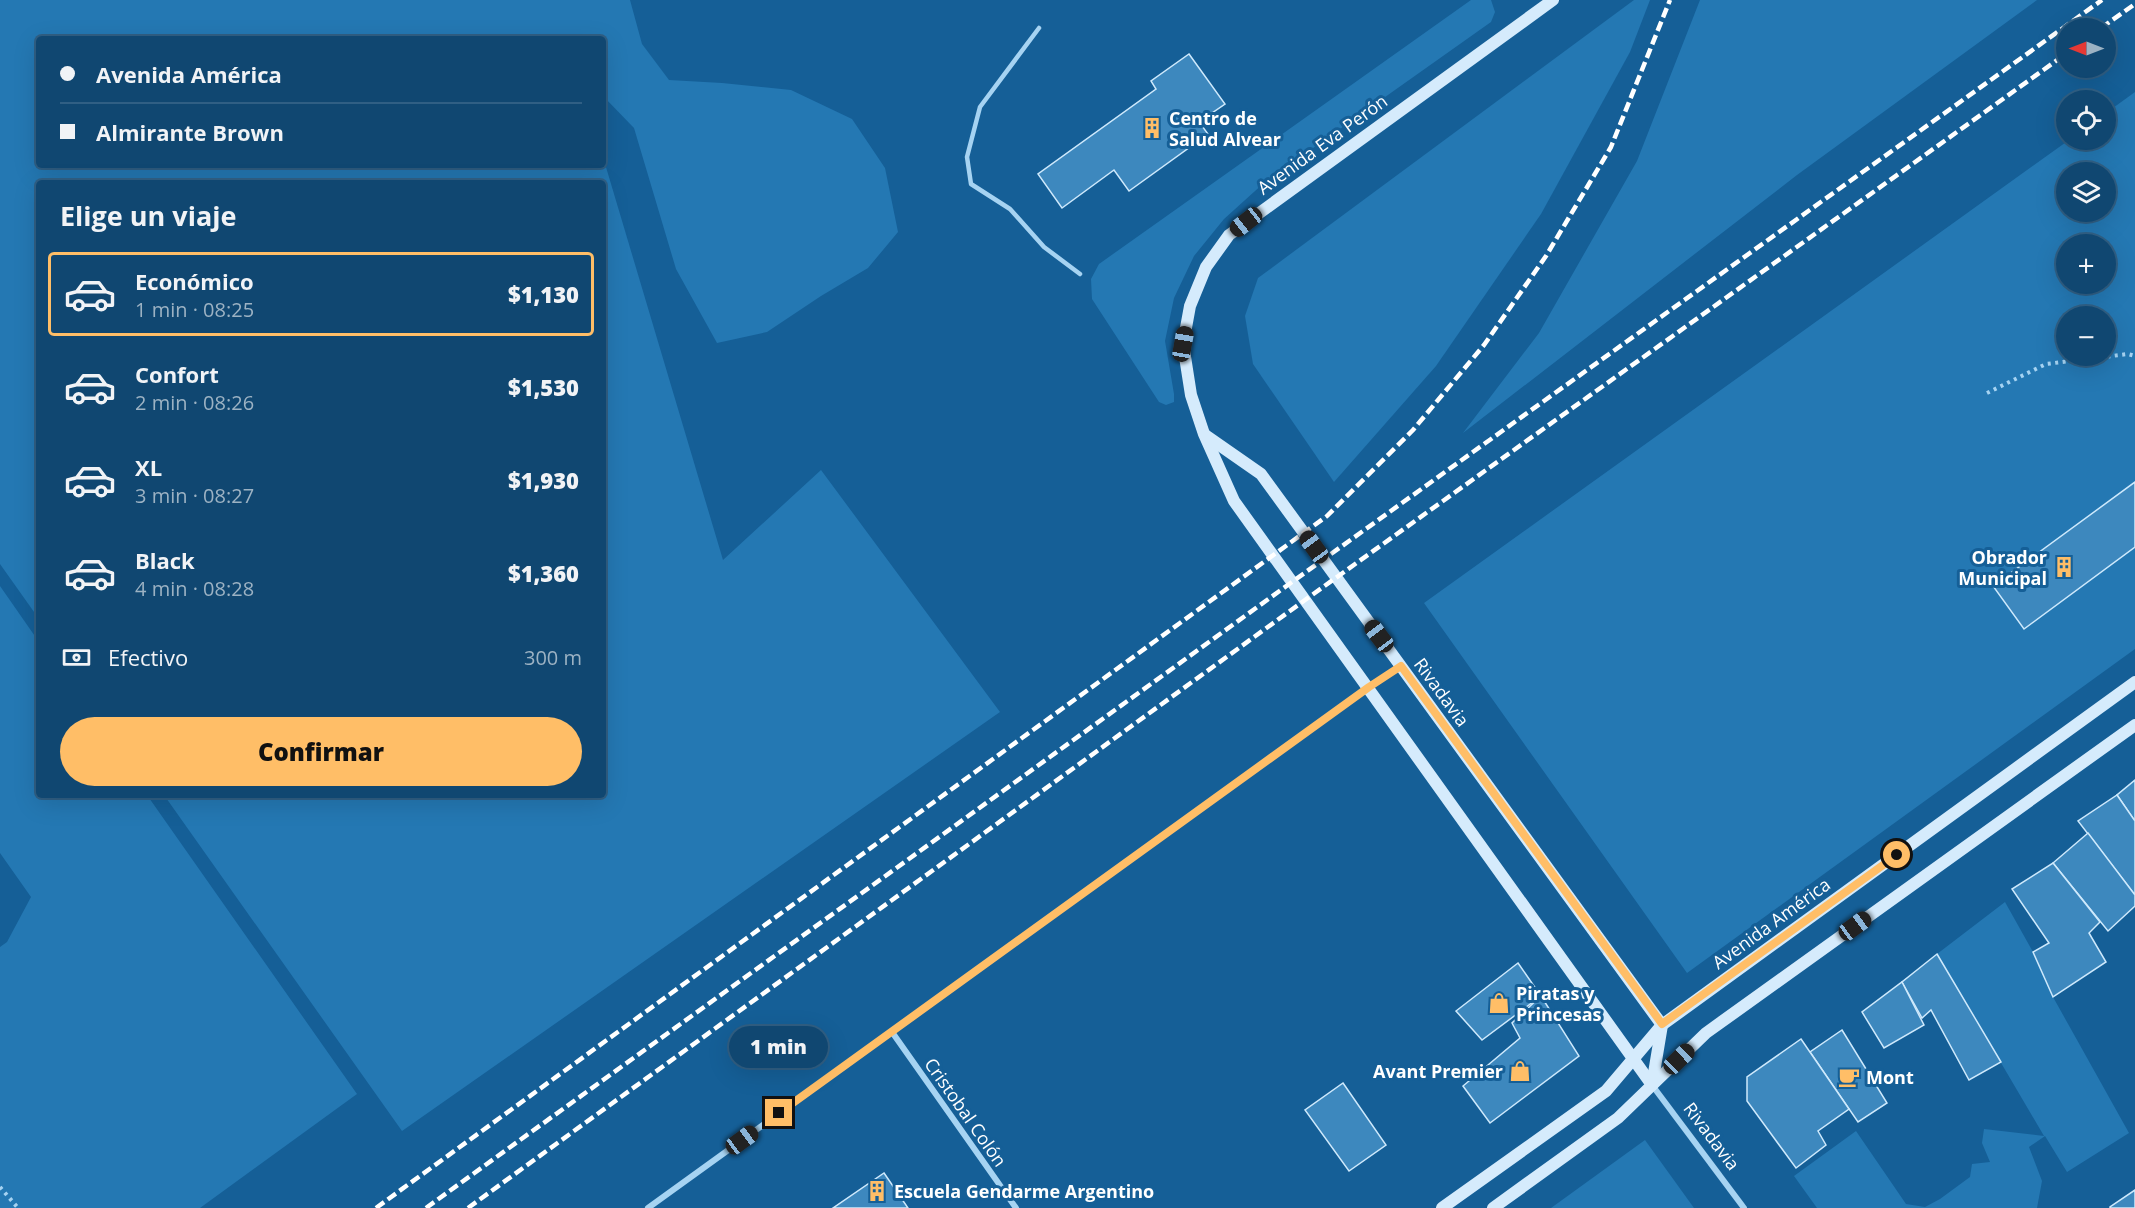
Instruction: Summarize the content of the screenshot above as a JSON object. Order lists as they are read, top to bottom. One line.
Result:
{"streets":{"main road":["Avenida Eva Perón","Rivadavia","Avenida América"],"street":["Cristobal Colón"]},"crossings":[["Avenida Eva Perón","Rivadavia"],["Rivadavia","Avenida América"]],"places":{"building":["Centro de Salud Alvear","Obrador Municipal","Escuela Gendarme Argentino"],"shop":["Piratas y Princesas","Avant Premier"],"cafe":["Mont"]},"north":"left","page":{"map_buttons":["+","−"],"banner":["Avenida América","Almirante Brown"],"heading":"Elige un viaje","list":[{"name":"Económico","note":"1 min · 08:25","value":"$1,130"},{"name":"Confort","note":"2 min · 08:26","value":"$1,530"},{"name":"XL","note":"3 min · 08:27","value":"$1,930"},{"name":"Black","note":"4 min · 08:28","value":"$1,360"}],"pay":["Efectivo","300 m"],"buttons":"Confirmar","bubble":"1 min"}}
